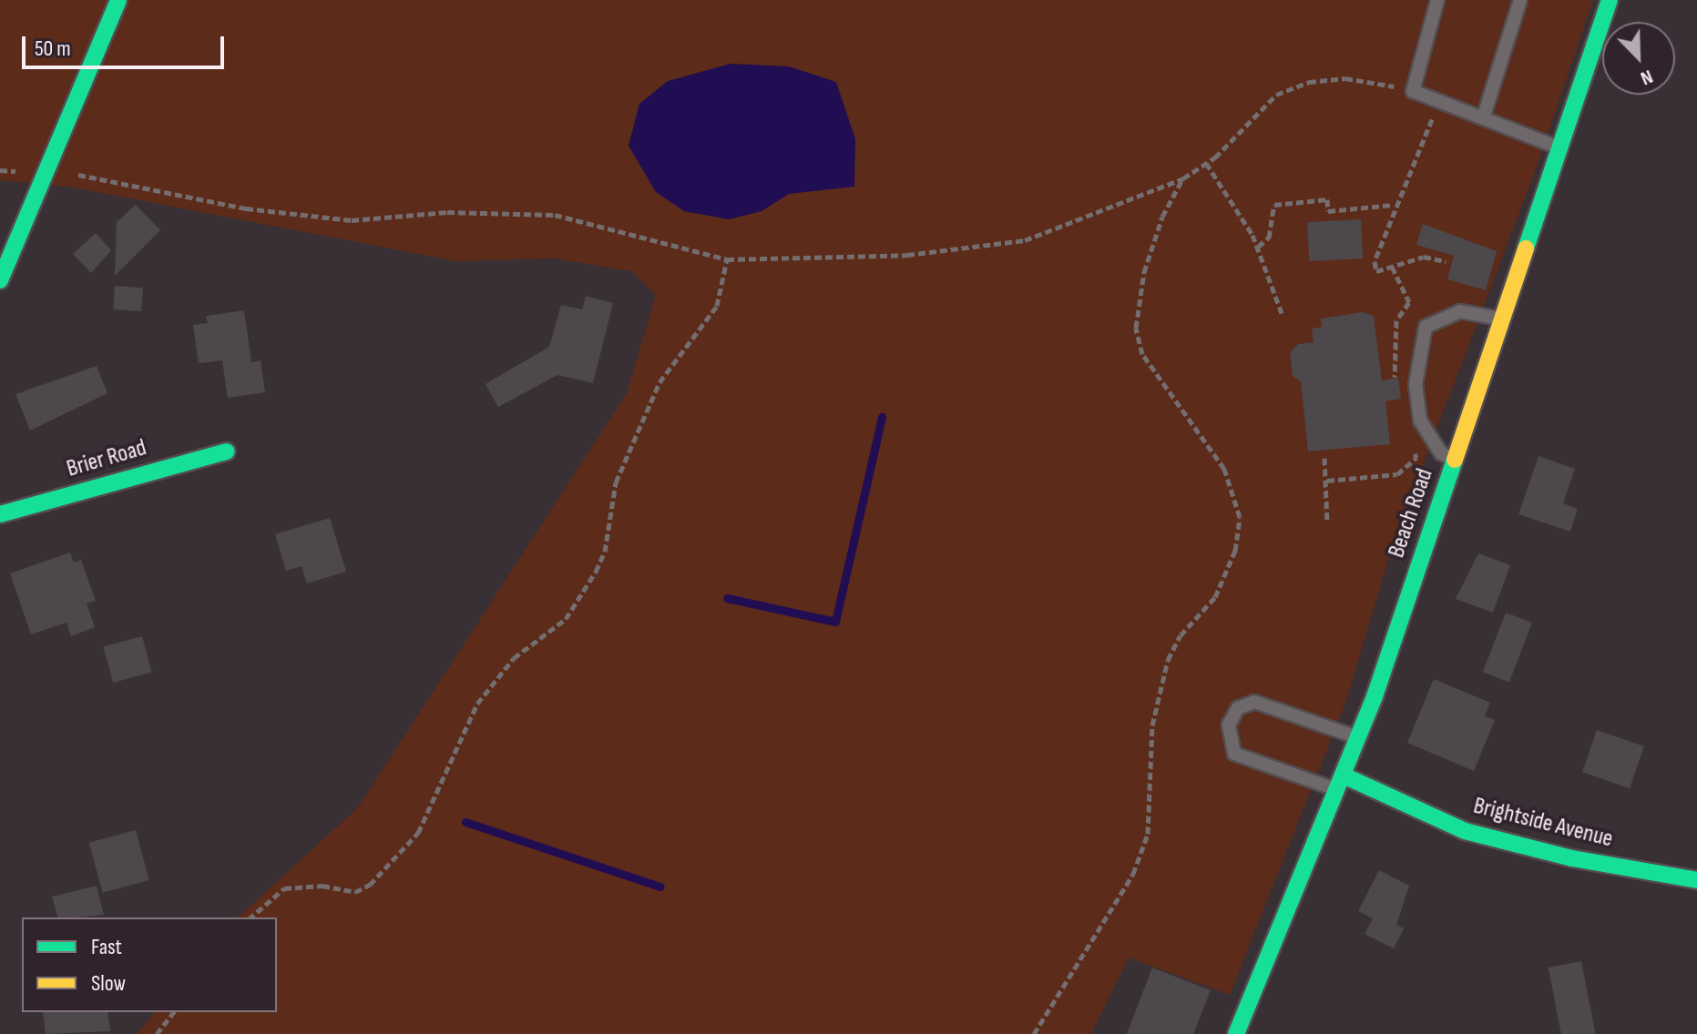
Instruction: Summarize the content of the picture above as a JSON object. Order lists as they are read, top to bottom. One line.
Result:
{"streets":{"street":["Brier Road","Beach Road","Brightside Avenue"]},"crossings":[["Beach Road","Brightside Avenue"]],"legend":["Fast","Slow"],"scale_bar":"50 m","north":"bottom right"}
